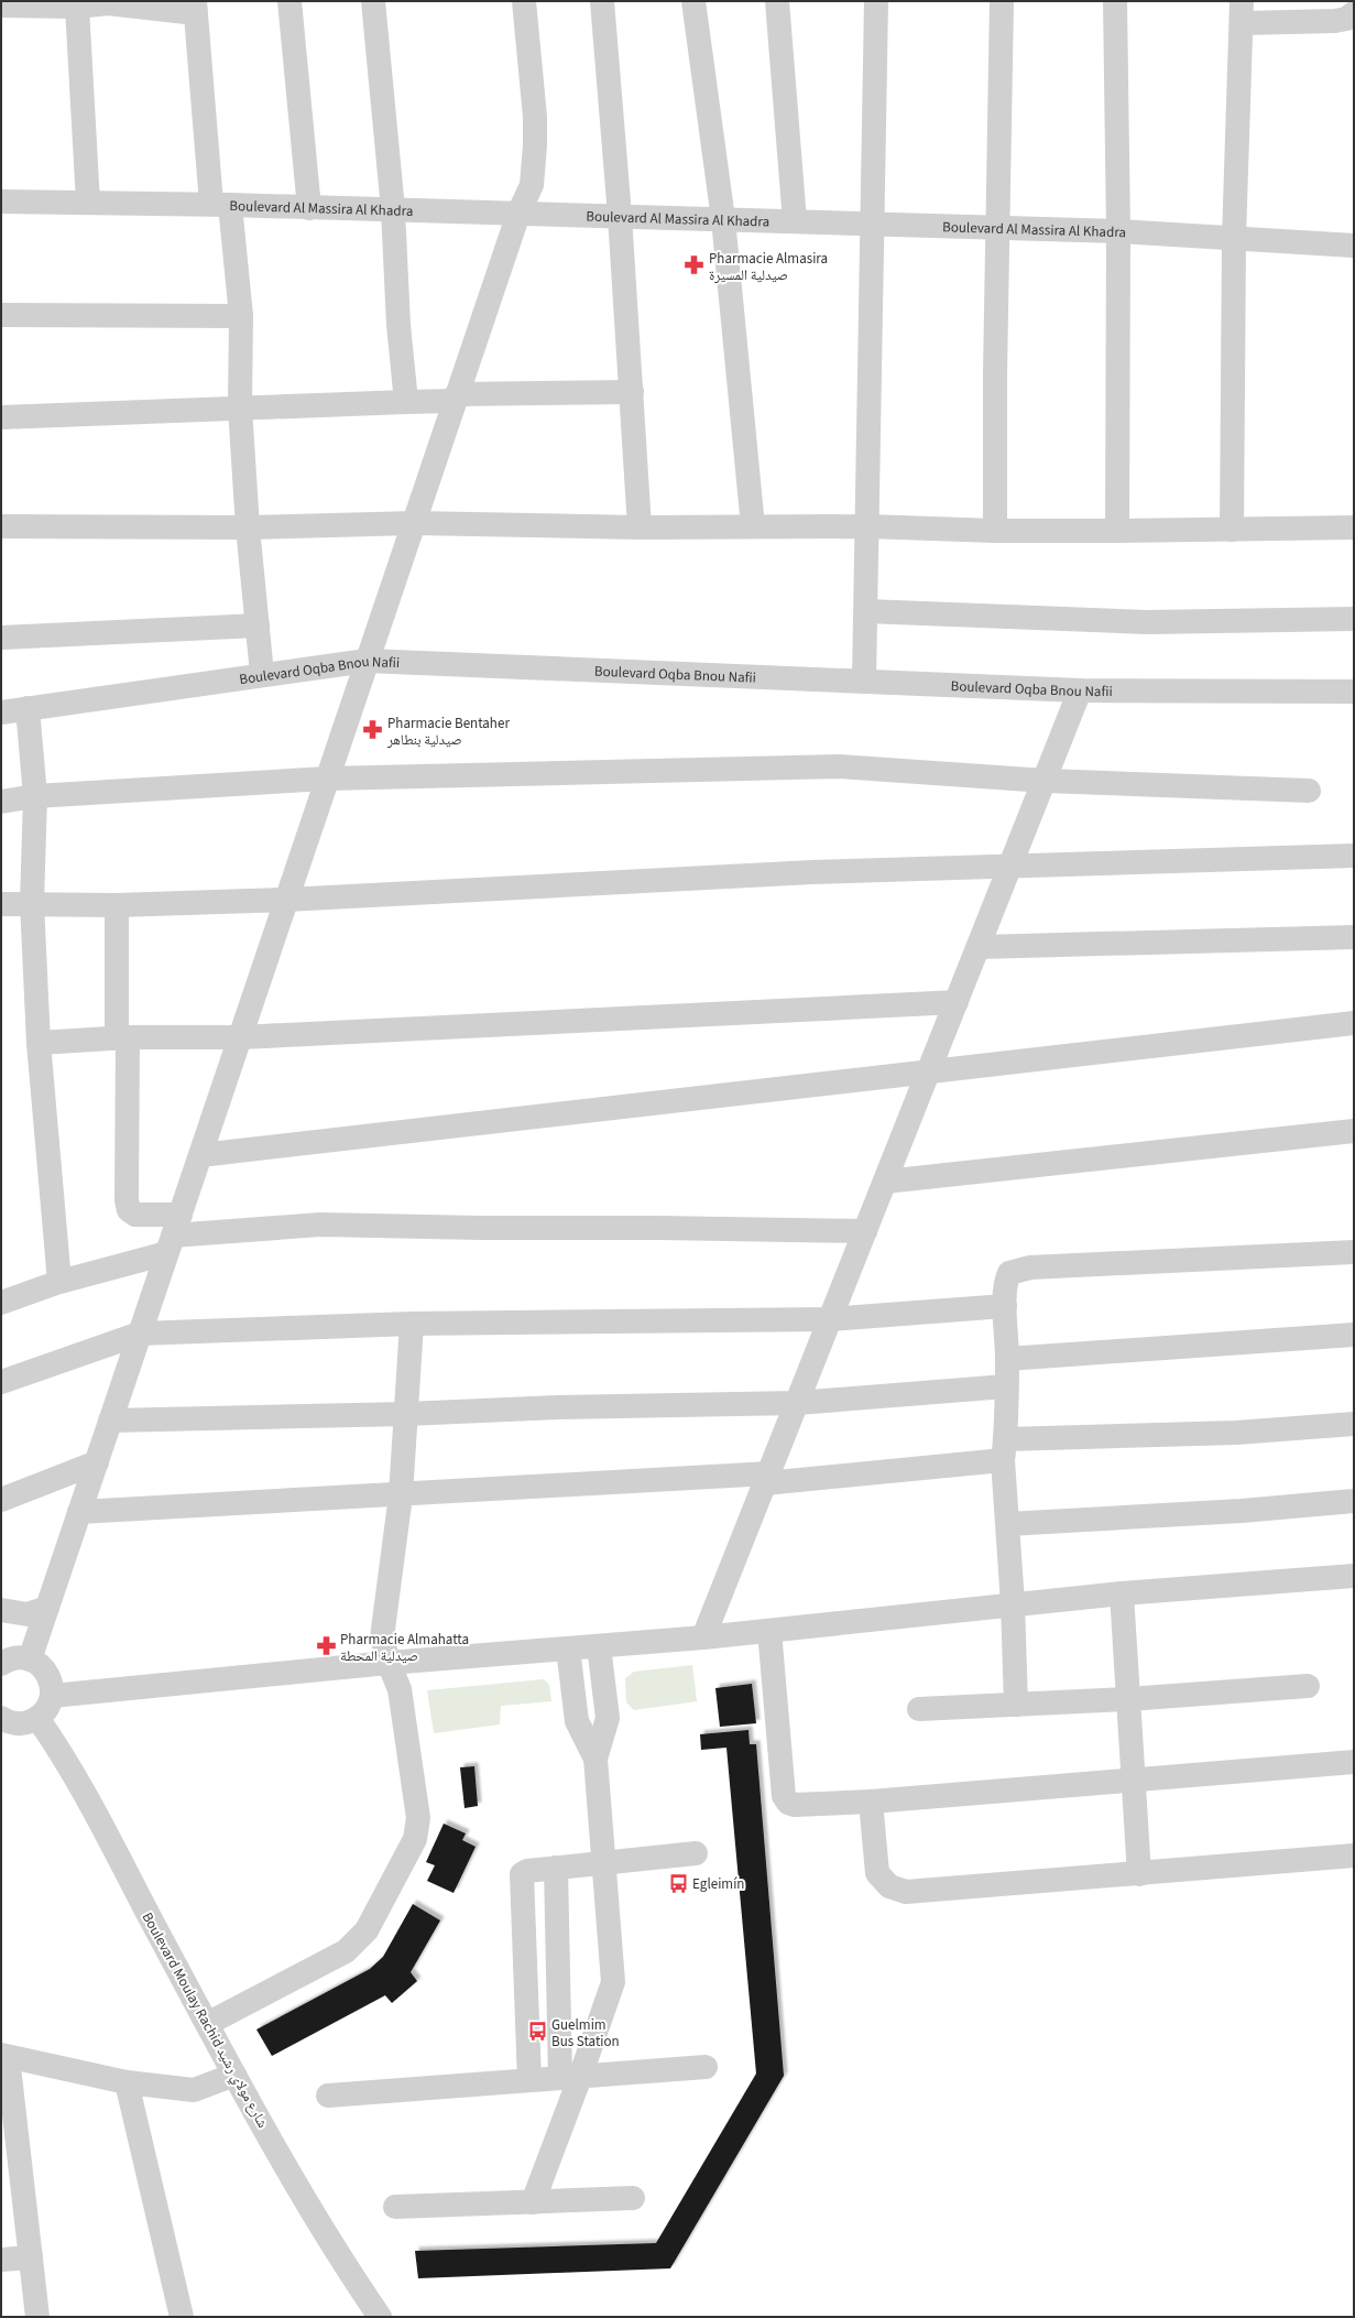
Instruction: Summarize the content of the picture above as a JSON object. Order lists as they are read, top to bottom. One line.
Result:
{"streets":{"street":["Boulevard Al Massira Al Khadra","Boulevard Oqba Bnou Nafii","Boulevard Moulay Rachid شارع مولاي رشيد"]},"places":{"pharmacy":["Pharmacie Almasira صيدلية المسيرة","Pharmacie Bentaher صيدلية بنطاهر","Pharmacie Almahatta صيدلية المحطة"],"bus stop":["Egleimín","Guelmim Bus Station"]}}
